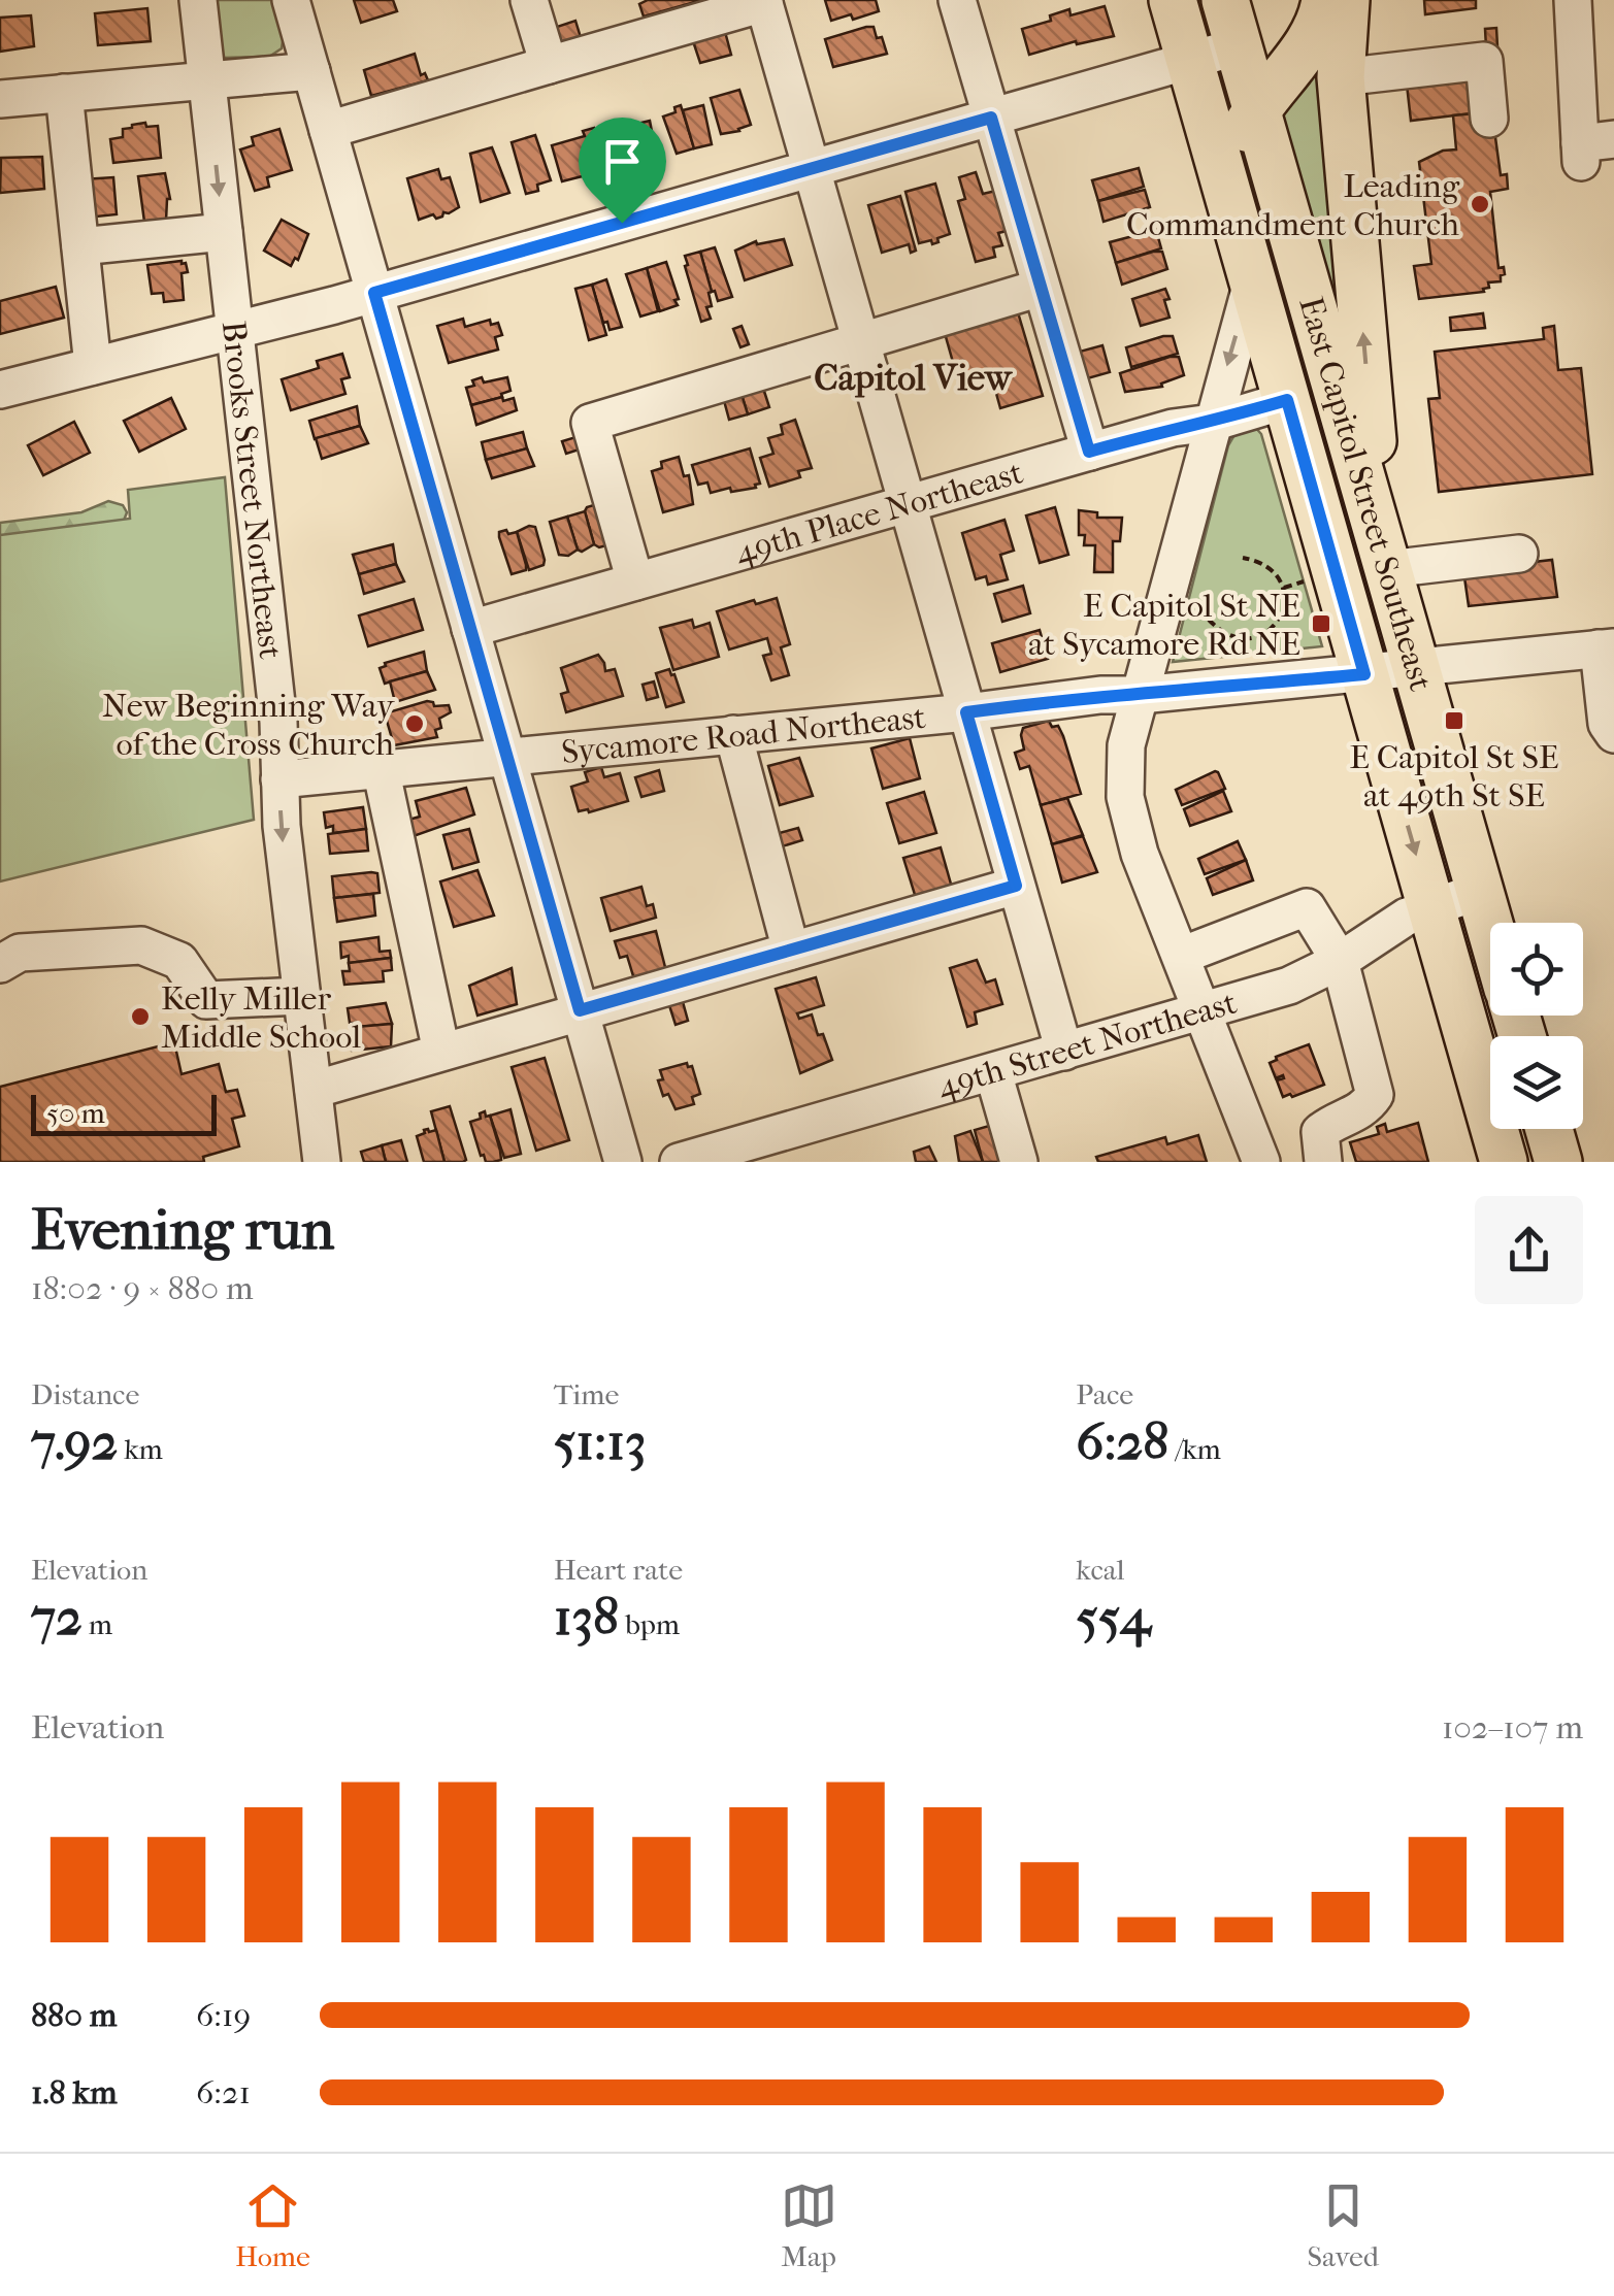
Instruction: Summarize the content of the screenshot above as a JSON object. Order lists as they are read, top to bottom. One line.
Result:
{"streets":{"main road":["East Capitol Street Southeast"],"street":["Brooks Street Northeast","49th Place Northeast","Sycamore Road Northeast","49th Street Northeast"]},"crossings":[["Brooks Street Northeast","Sycamore Road Northeast"],["East Capitol Street Southeast","Sycamore Road Northeast"],["East Capitol Street Southeast","49th Street Northeast"]],"districts":["Capitol View"],"places":{"other":["Leading Commandment Church","New Beginning Way of the Cross Church","Kelly Miller Middle School"],"transit":["E Capitol St NE at Sycamore Rd NE","E Capitol St SE at 49th St SE"]},"scale_bar":"50 m","page":{"scale":"50 m","heading":["Evening run","18:02 · 9 × 880 m"],"stats":[["Distance","7.92 km"],["Time","51:13"],["Pace","6:28 /km"],["Elevation","72 m"],["Heart rate","138 bpm"],["kcal","554"]],"chart":["Elevation","102–107 m"],"list":[{"name":"880 m","note":"6:19"},{"name":"1.8 km","note":"6:21"}],"tabs":["Home","Map","Saved"]}}
